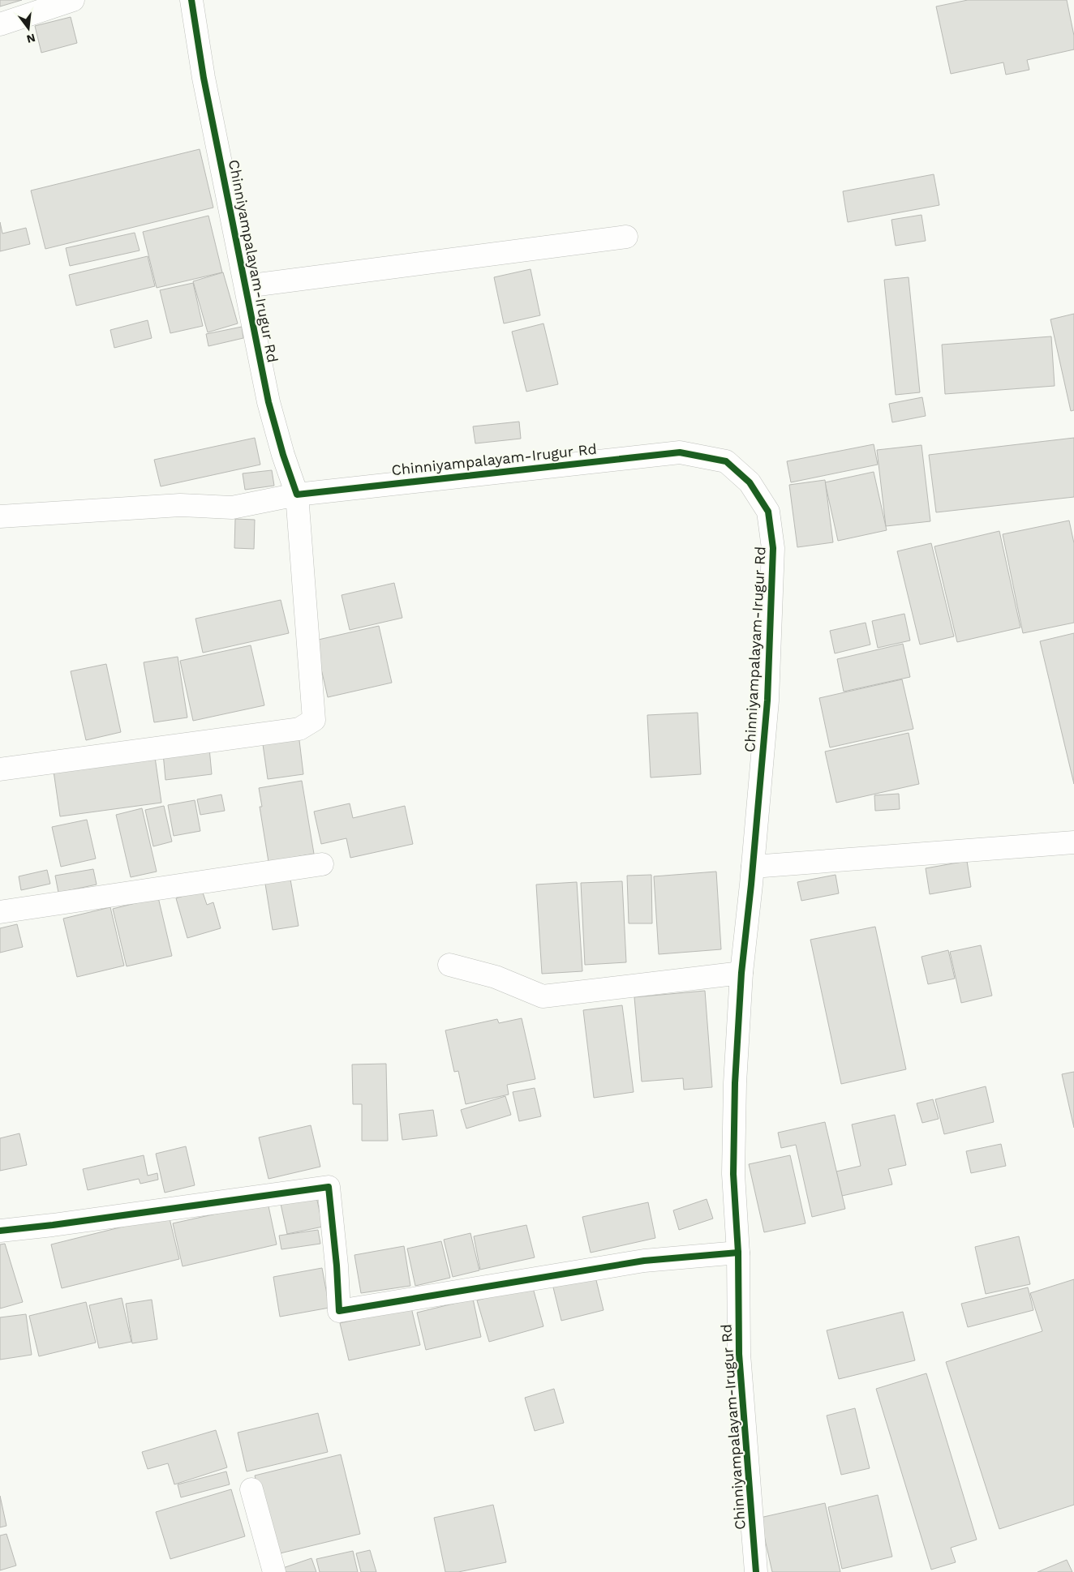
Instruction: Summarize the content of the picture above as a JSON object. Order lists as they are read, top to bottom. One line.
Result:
{"streets":{"street":["Chinniyampalayam-Irugur Rd"]},"north":"bottom"}
